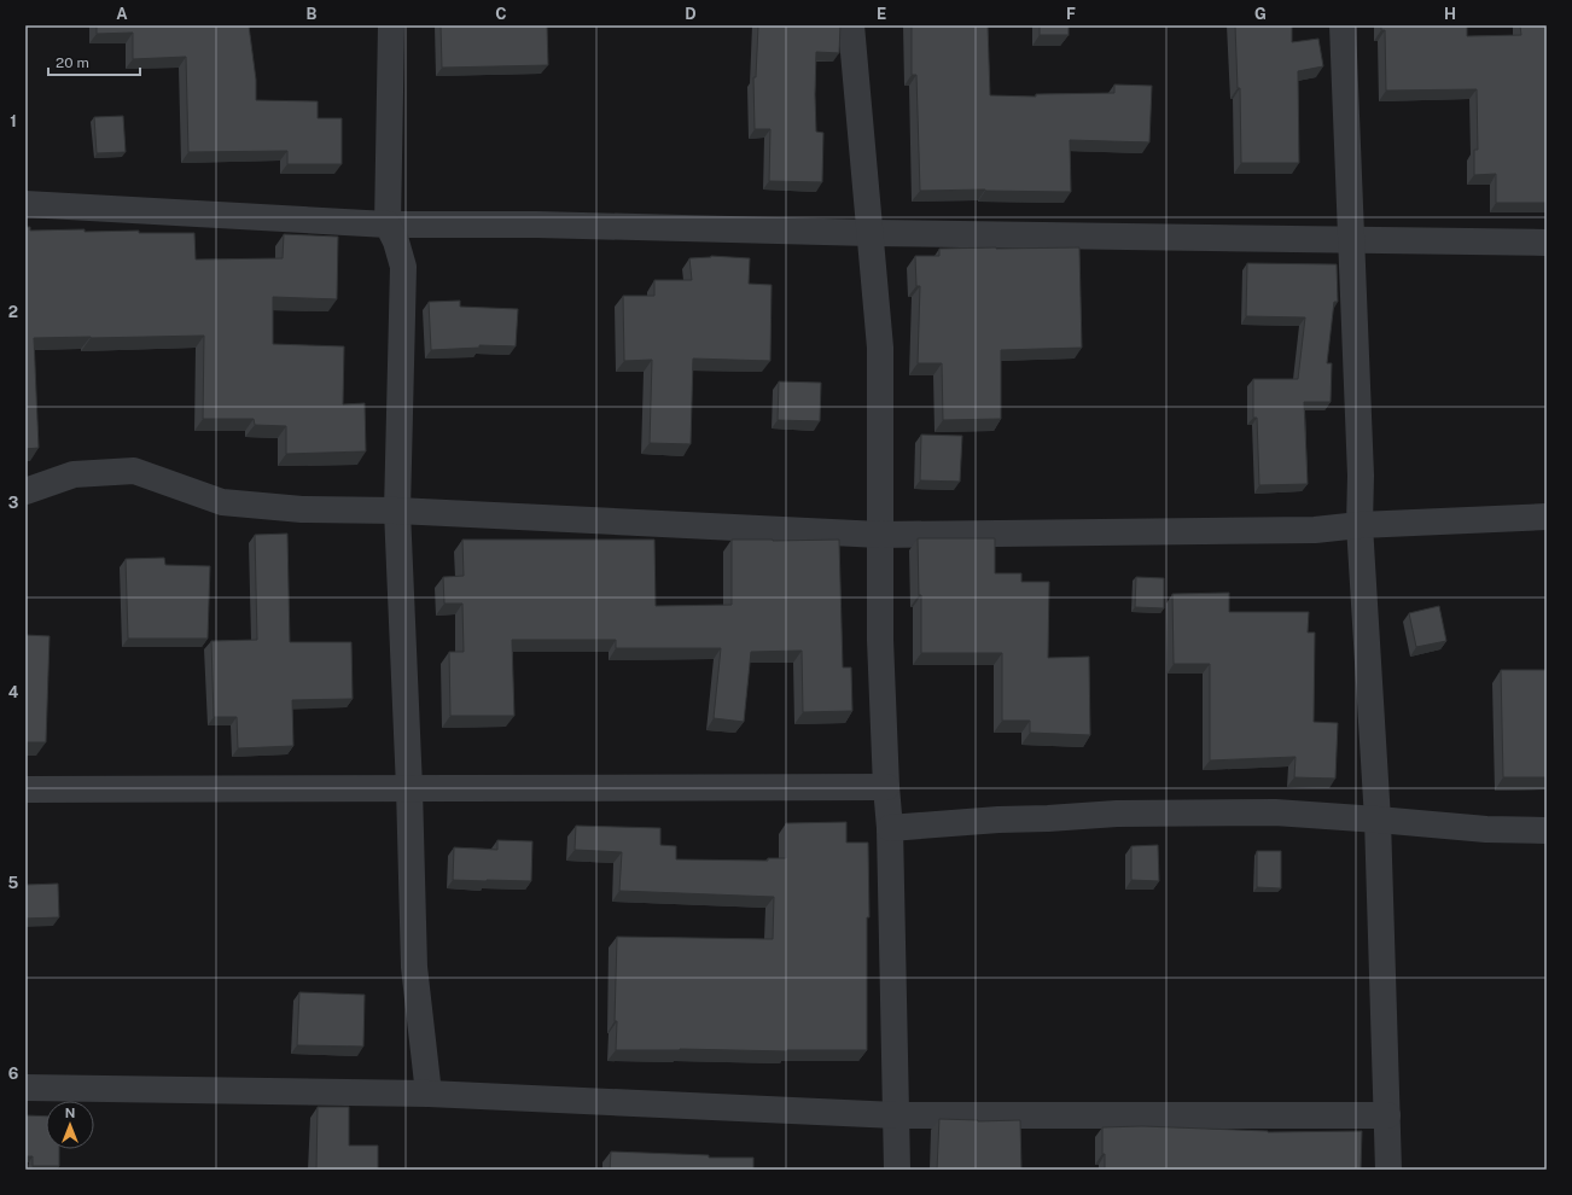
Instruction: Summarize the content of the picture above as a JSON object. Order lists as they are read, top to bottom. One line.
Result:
{"scale_bar":"20 m","north":"top","grid":{"columns":["A","B","C","D","E","F","G","H"],"rows":["1","2","3","4","5","6"]}}
